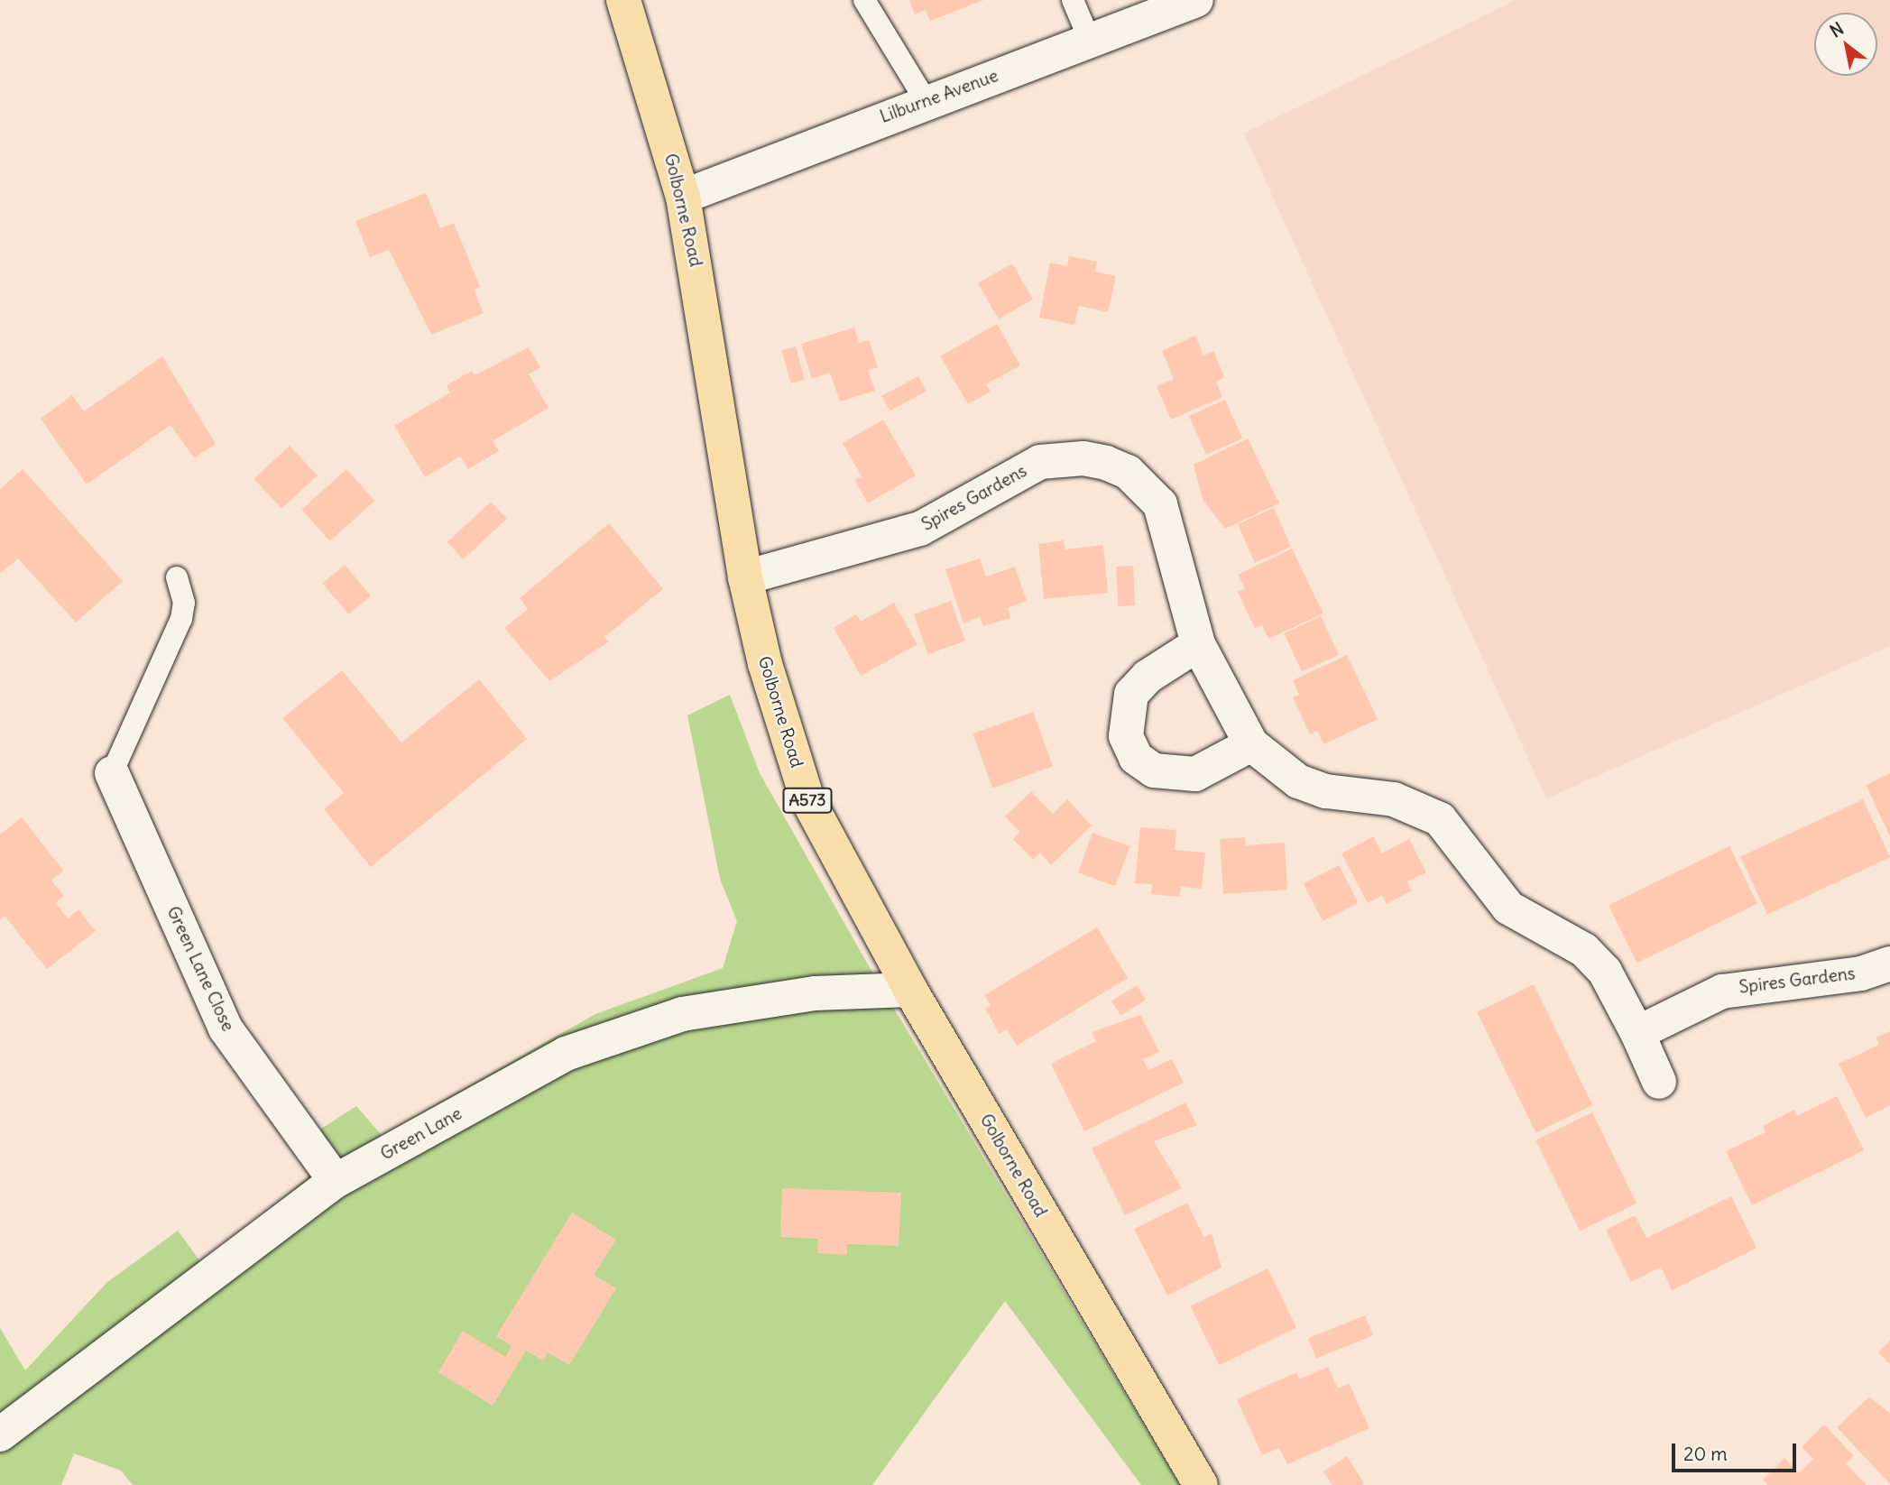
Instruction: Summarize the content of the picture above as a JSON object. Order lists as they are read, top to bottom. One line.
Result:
{"streets":{"main road":["Golborne Road","A573"],"street":["Lilburne Avenue","Spires Gardens","Green Lane Close","Green Lane"]},"crossings":[["Lilburne Avenue","Golborne Road"],["Golborne Road","Spires Gardens"],["Golborne Road","Green Lane"],["Green Lane Close","Green Lane"]],"scale_bar":"20 m","north":"top left"}
